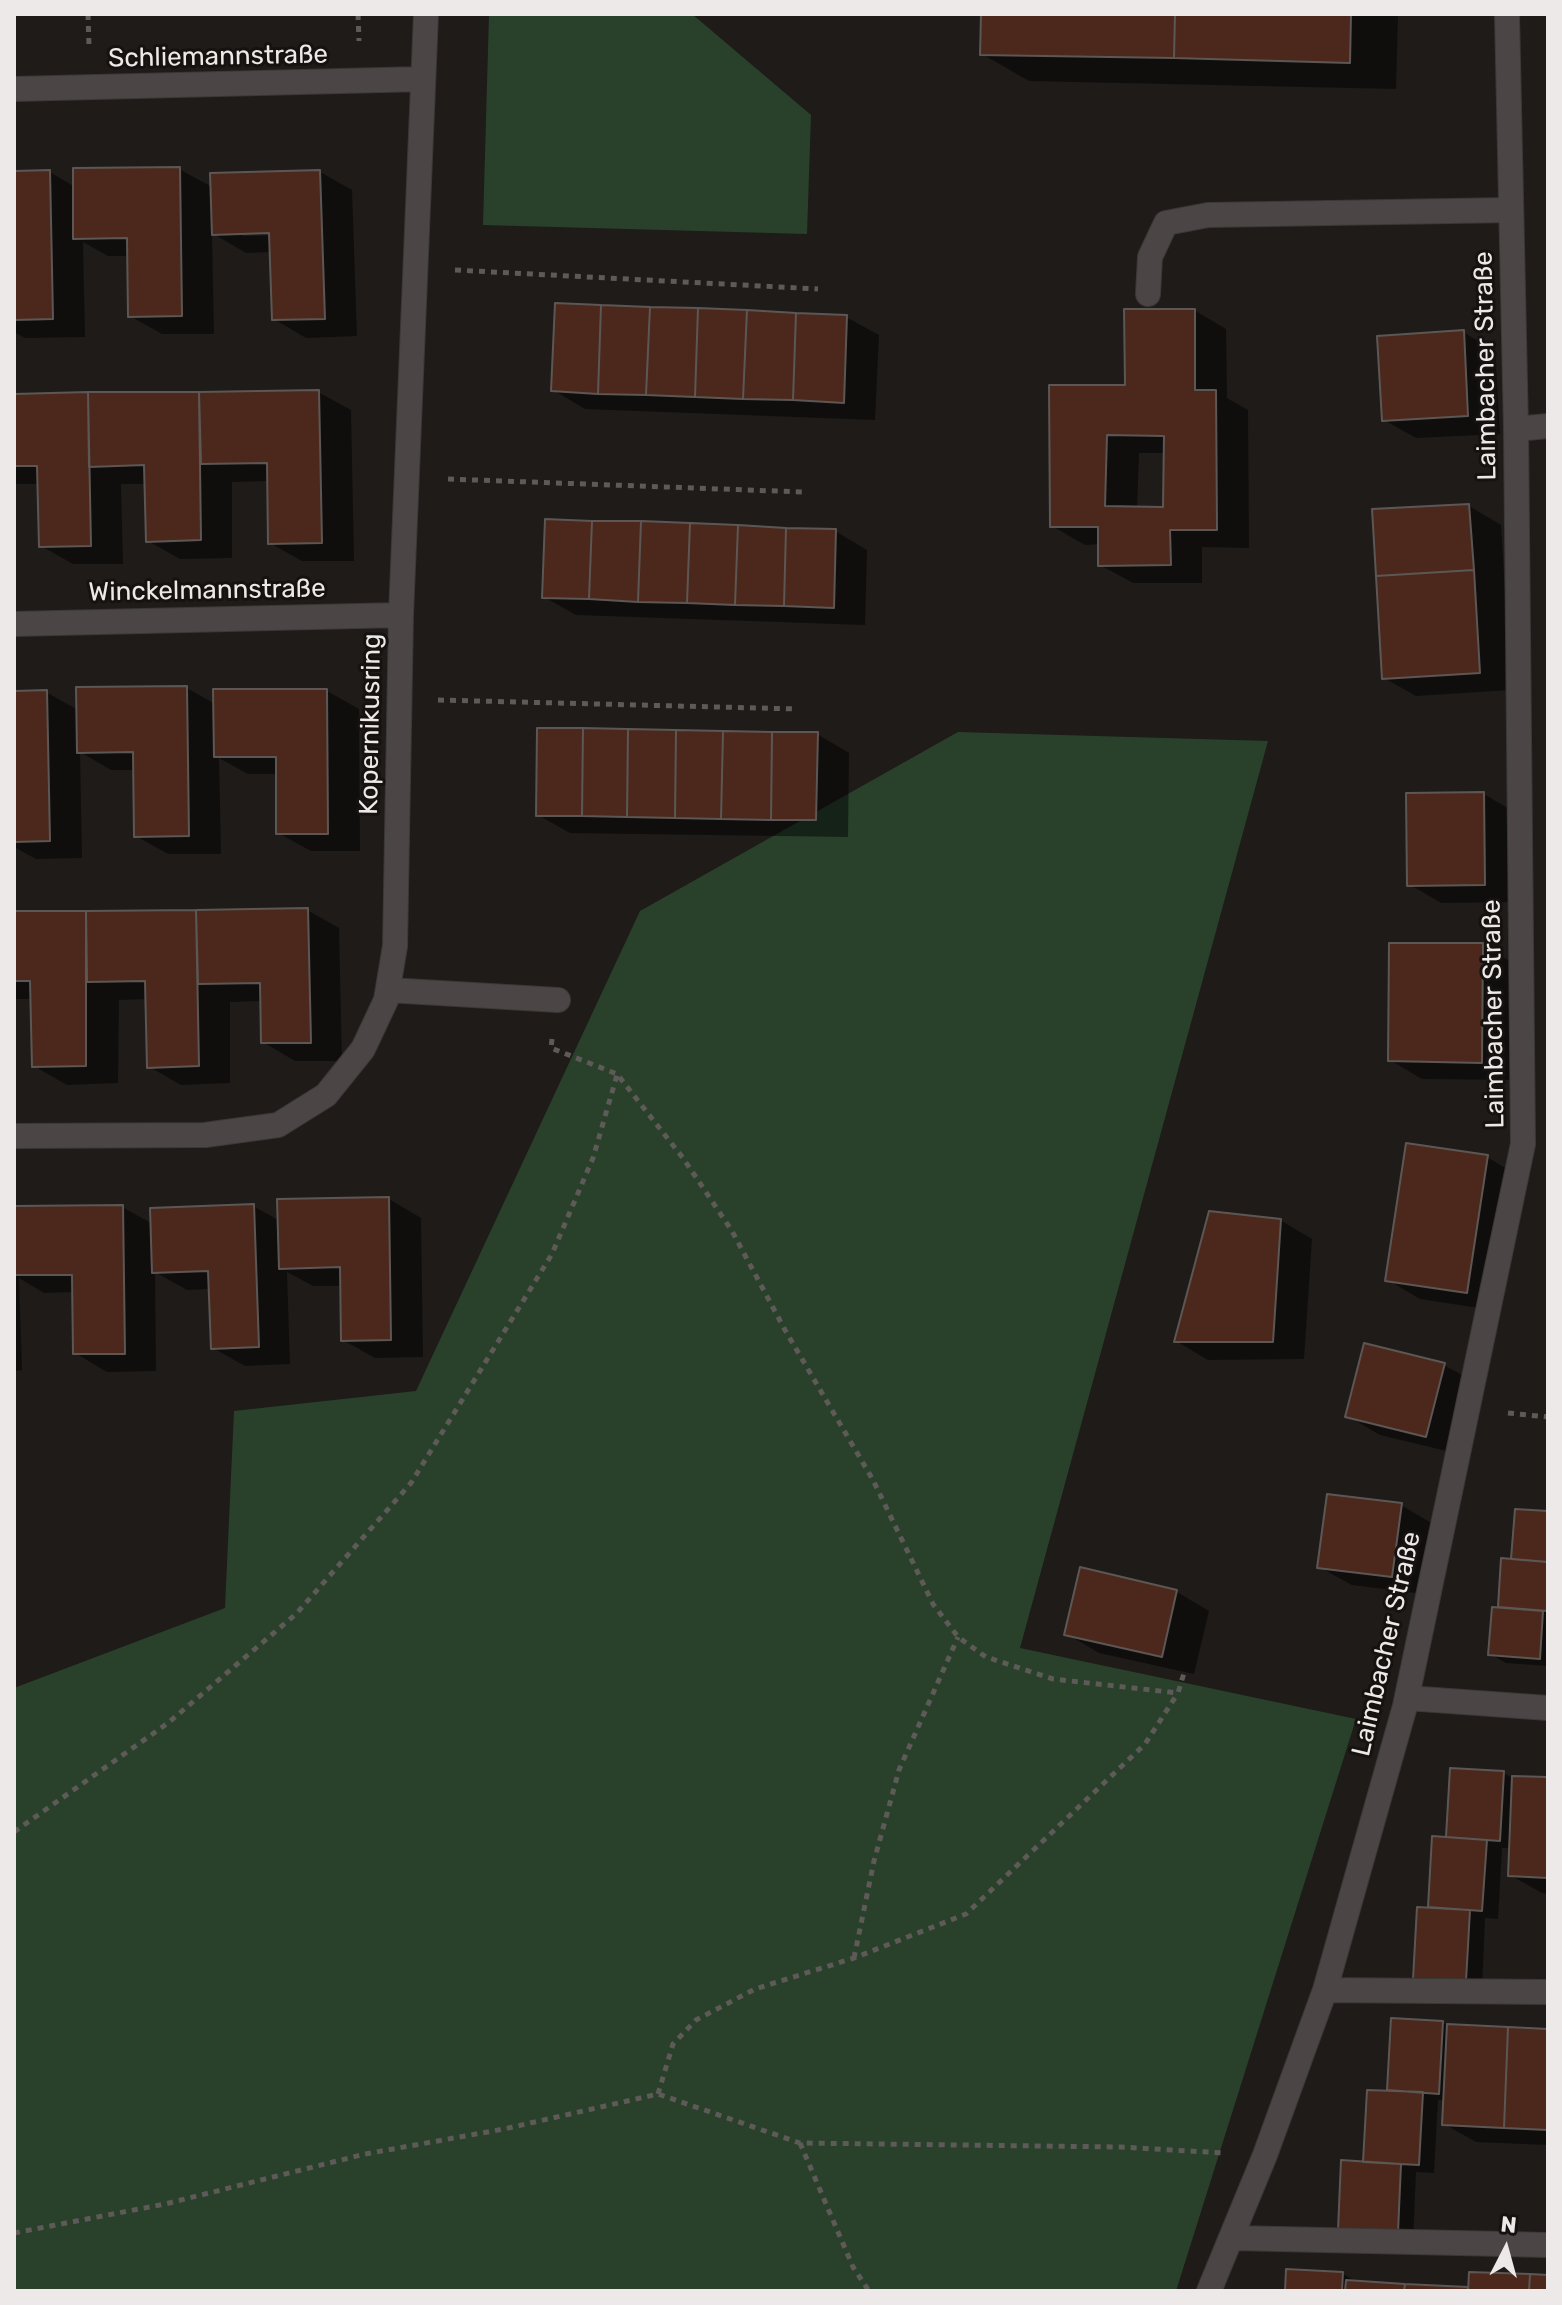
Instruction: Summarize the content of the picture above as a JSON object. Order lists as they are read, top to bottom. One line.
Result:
{"streets":{"street":["Schliemannstraße","Laimbacher Straße","Winckelmannstraße","Kopernikusring"]},"crossings":[["Schliemannstraße","Kopernikusring"],["Winckelmannstraße","Kopernikusring"]],"north":"top"}
